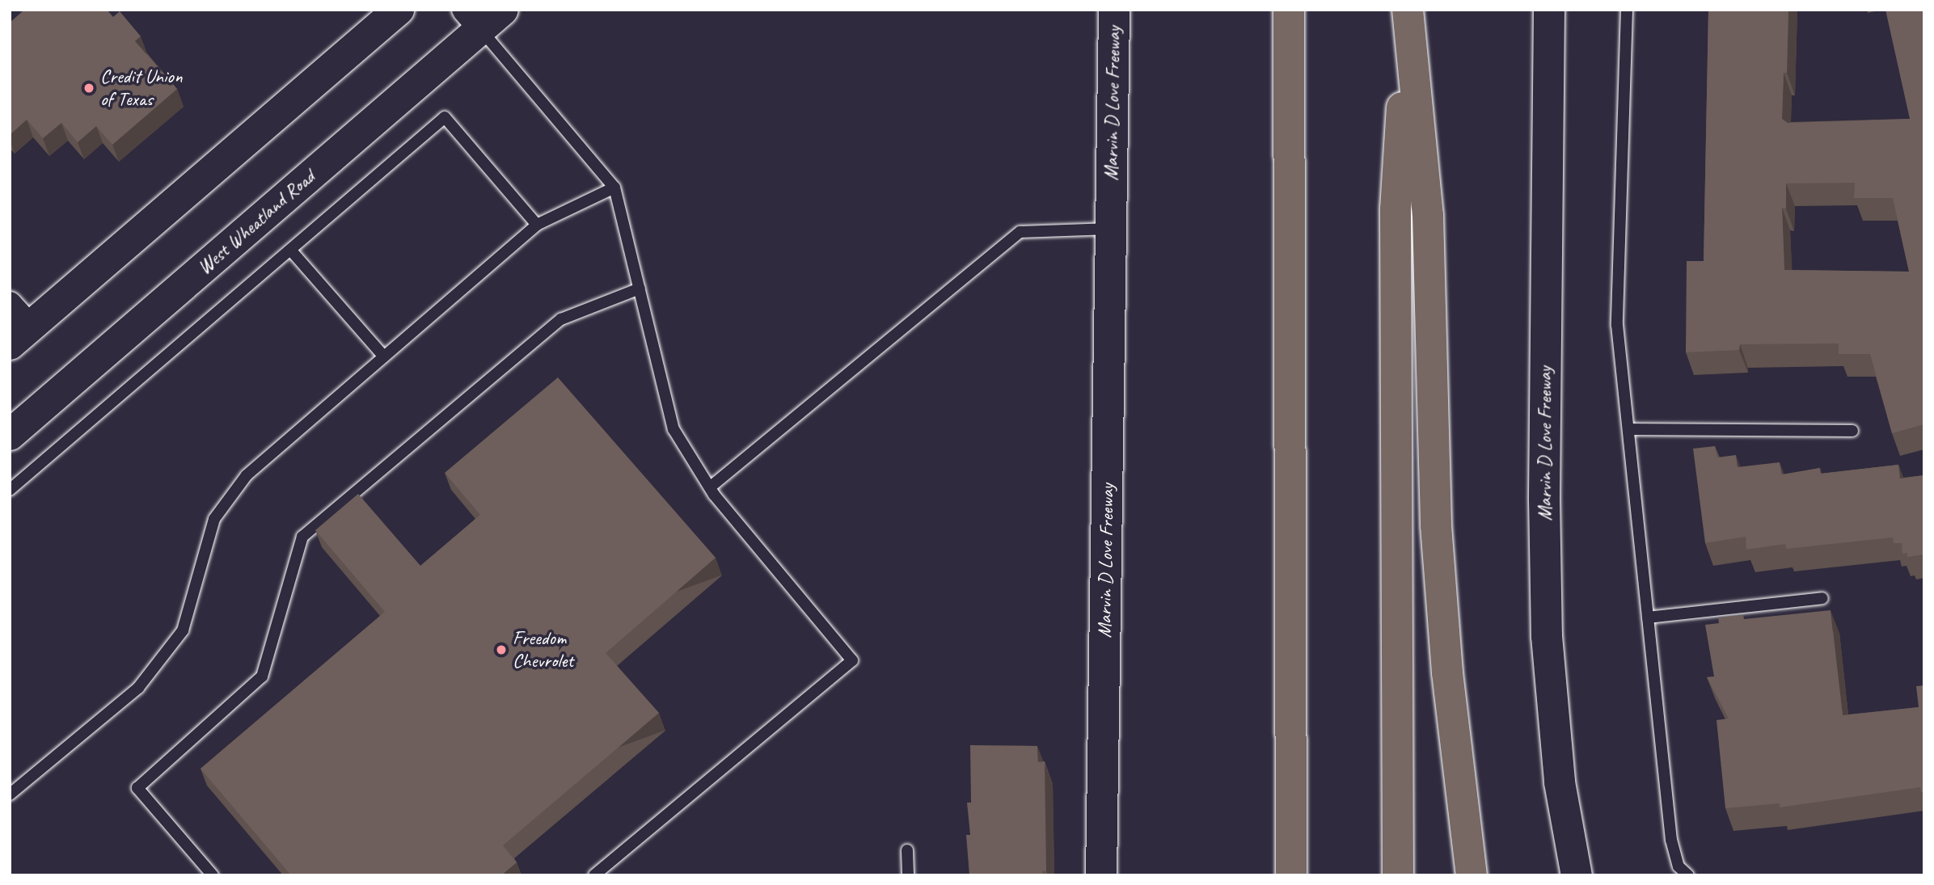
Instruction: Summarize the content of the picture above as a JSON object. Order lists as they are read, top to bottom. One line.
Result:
{"streets":{"main road":["Marvin D Love Freeway","West Wheatland Road"]},"places":["Credit Union of Texas","Freedom Chevrolet"]}
